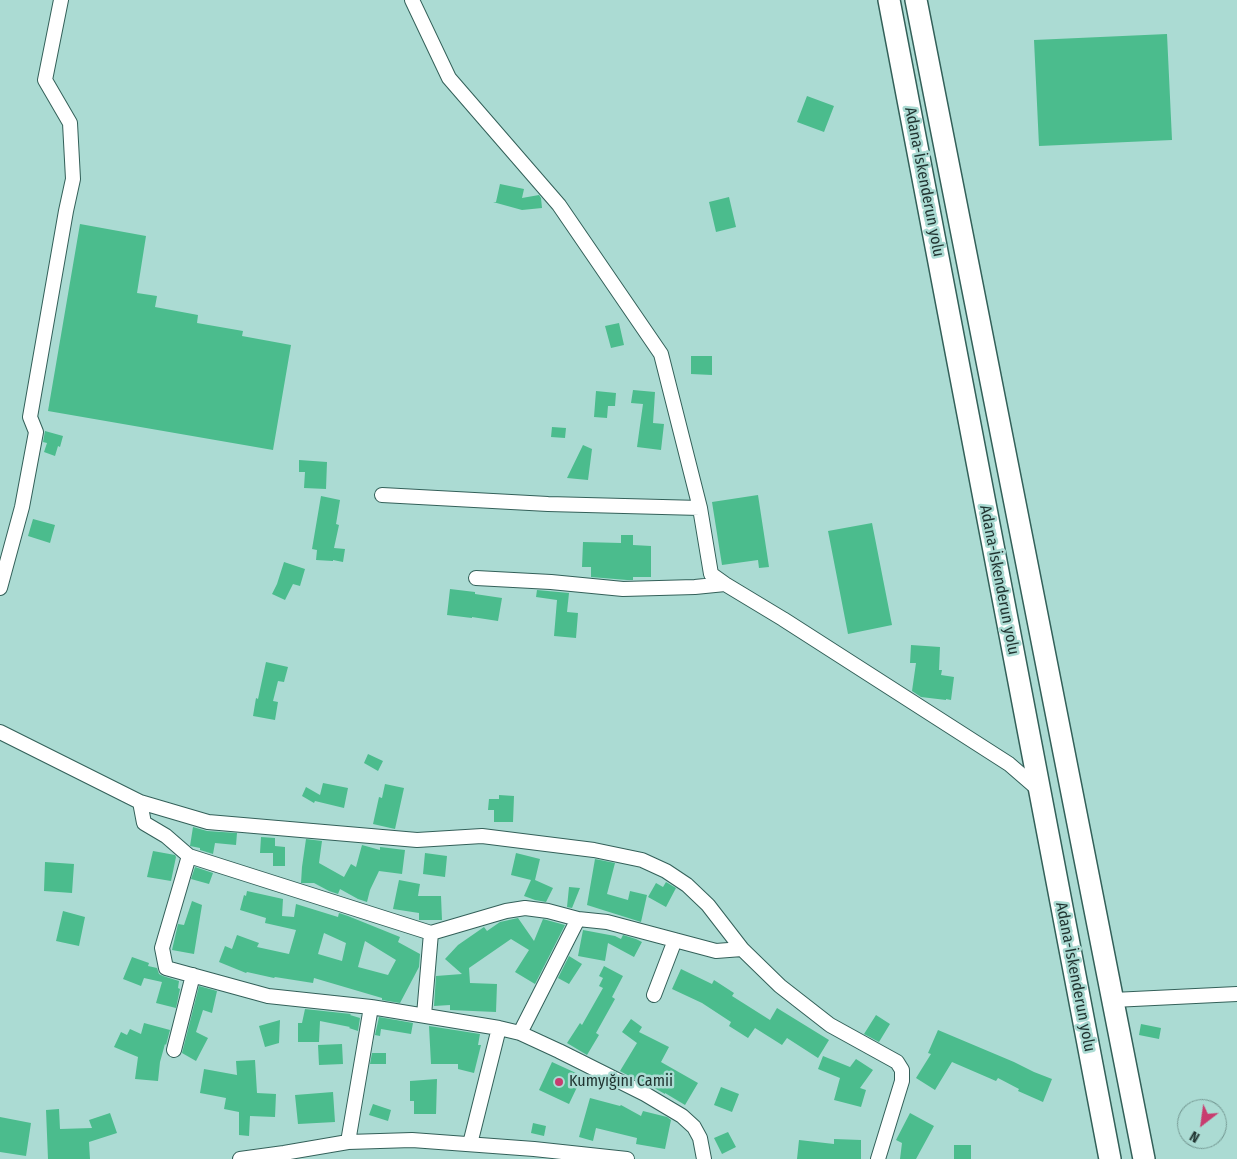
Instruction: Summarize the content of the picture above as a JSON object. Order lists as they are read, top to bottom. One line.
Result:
{"streets":{"highway":["Adana-İskenderun yolu"]},"places":["Kumyığını Camii"],"north":"bottom left"}
